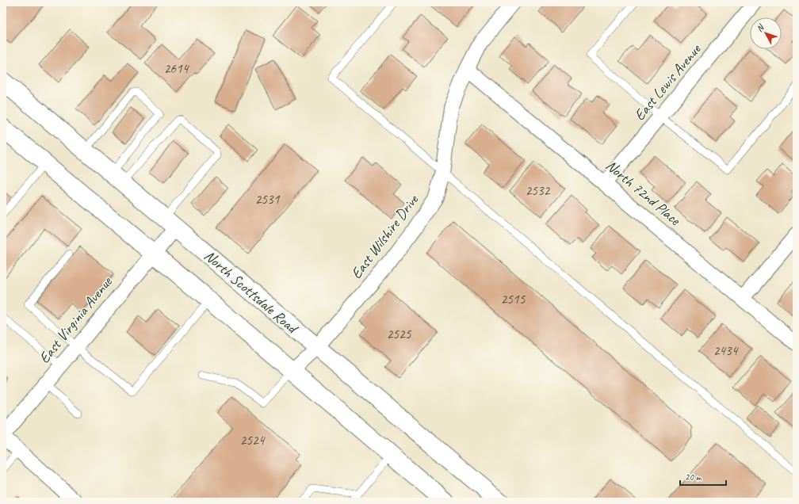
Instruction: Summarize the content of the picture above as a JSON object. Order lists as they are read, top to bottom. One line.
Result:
{"streets":{"main road":["North Scottsdale Road"],"street":["East Lewis Avenue","North 72nd Place","East Wilshire Drive","East Virginia Avenue"]},"crossings":[["East Lewis Avenue","North 72nd Place"],["North 72nd Place","East Wilshire Drive"],["East Wilshire Drive","North Scottsdale Road"],["North Scottsdale Road","East Virginia Avenue"]],"house_numbers":["2614","2532","2531","2515","2525","2434","2524"],"scale_bar":"20 m","north":"top left"}
